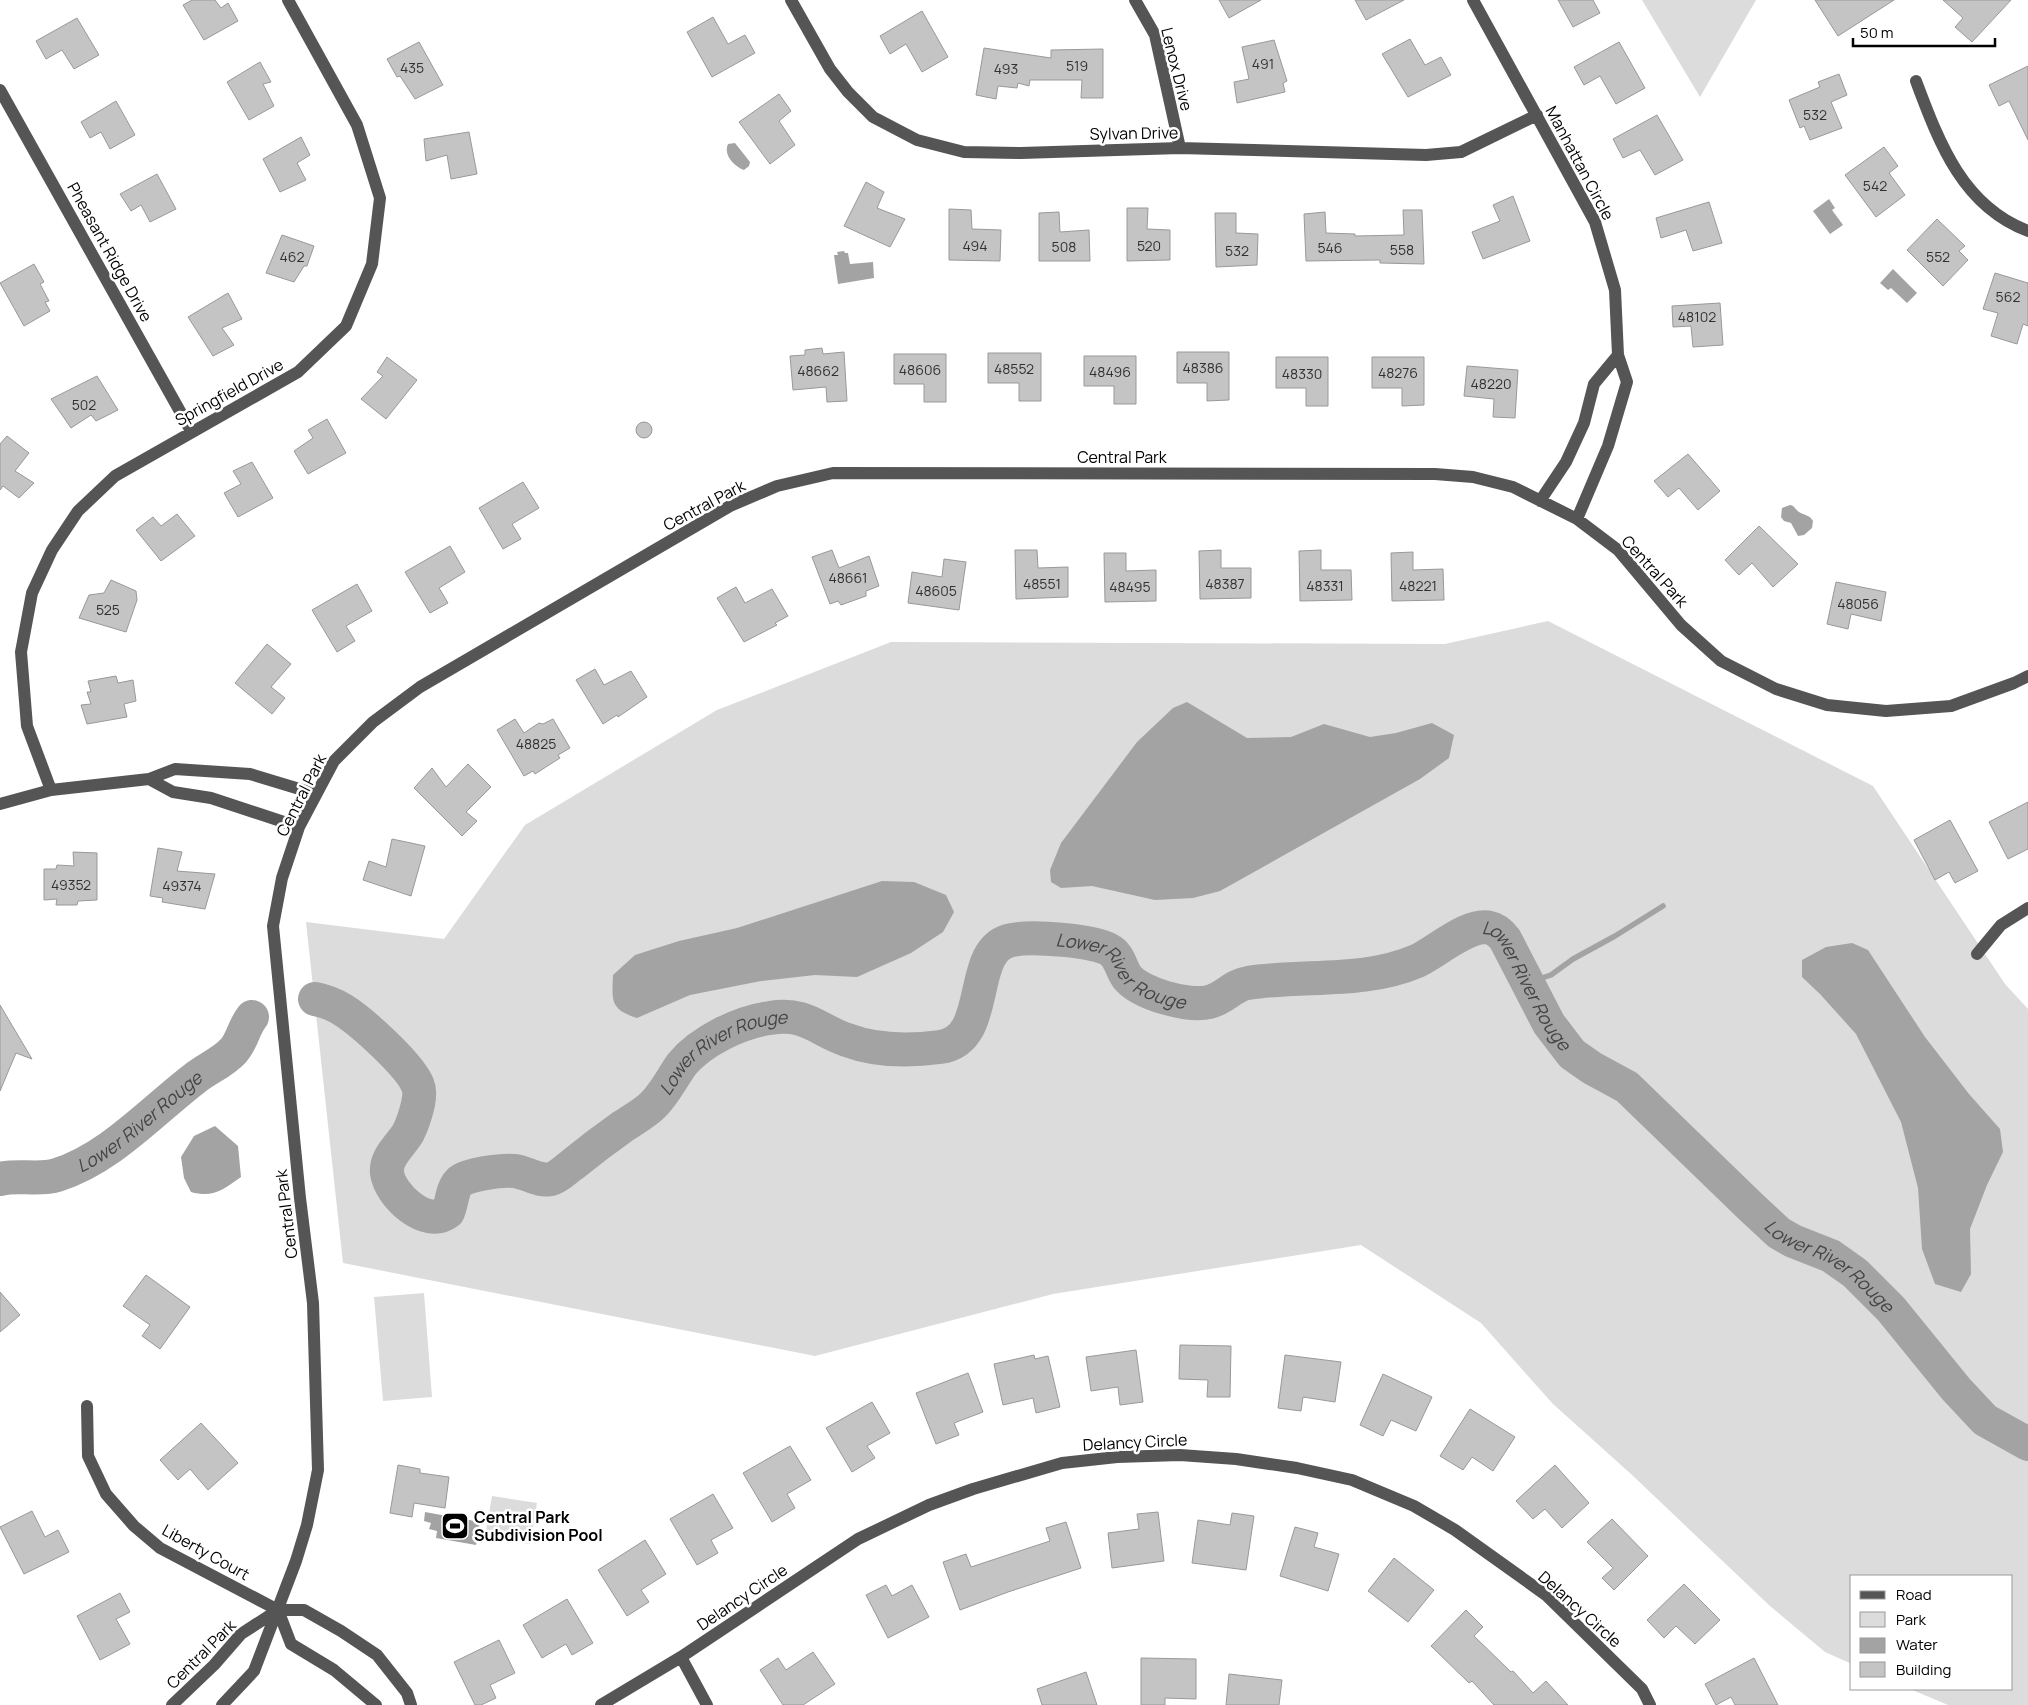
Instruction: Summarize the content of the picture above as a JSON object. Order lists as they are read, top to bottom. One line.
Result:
{"streets":{"street":["Lenox Drive","Sylvan Drive","Manhattan Circle","Pheasant Ridge Drive","Springfield Drive","Central Park","Delancy Circle","Liberty Court"]},"crossings":[["Lenox Drive","Sylvan Drive"],["Sylvan Drive","Manhattan Circle"],["Manhattan Circle","Central Park"],["Pheasant Ridge Drive","Springfield Drive"],["Central Park","Liberty Court"]],"water":["Lower River Rouge"],"places":{"sports":["Central Park Subdivision Pool"]},"house_numbers":["491","519","435","493","532","542","494","520","508","546","558","532","462","552","562","48102","48386","48552","48606","48662","48496","48276","48330","48220","502","48661","48551","48387","48331","48221","48495","48605","48056","525","48825","49352","49374"],"legend":["Road","Park","Water","Building"],"scale_bar":"50 m"}
